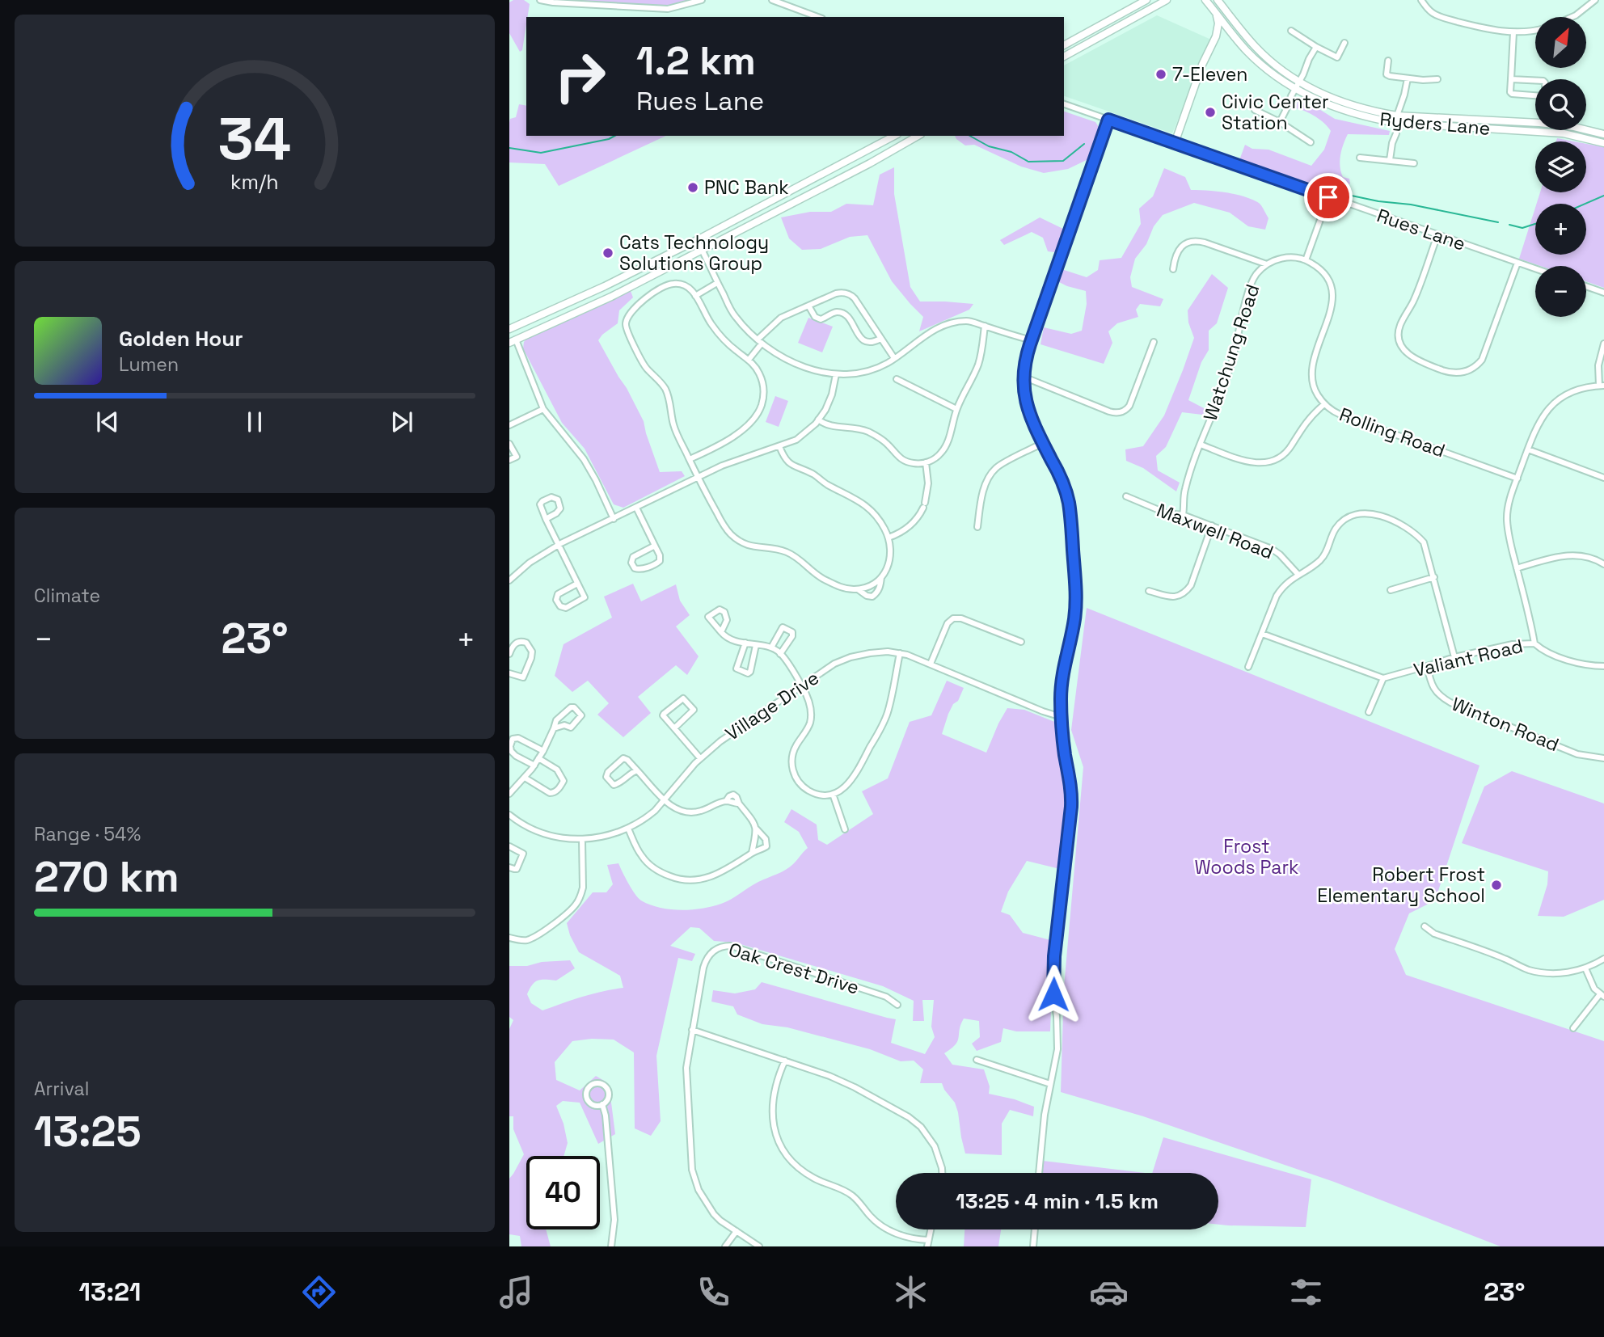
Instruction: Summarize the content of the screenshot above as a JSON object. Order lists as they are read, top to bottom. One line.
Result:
{"streets":{"main road":["Ryders Lane"],"street":["Rues Lane","Watchung Road","Rolling Road","Maxwell Road","Valiant Road","Village Drive","Winton Road","Oak Crest Drive"]},"crossings":[["Watchung Road","Rolling Road"],["Watchung Road","Maxwell Road"],["Valiant Road","Winton Road"]],"parks":["Frost Woods Park"],"places":["7-Eleven","Civic Center Station","PNC Bank","Cats Technology Solutions Group","Robert Frost Elementary School"],"north":"top right","page":{"map_buttons":["+","−"],"turn":["1.2 km","Rues Lane"],"song":["Golden Hour","Lumen"],"tile":["Climate",["Range · 54%","270 km"],["Arrival","13:25"]],"heat":["−","23°","+"],"limit":"40","trip":"13:25 · 4 min · 1.5 km","tabs":["13:21","23°"],"gauge":["34","km/h"]}}
